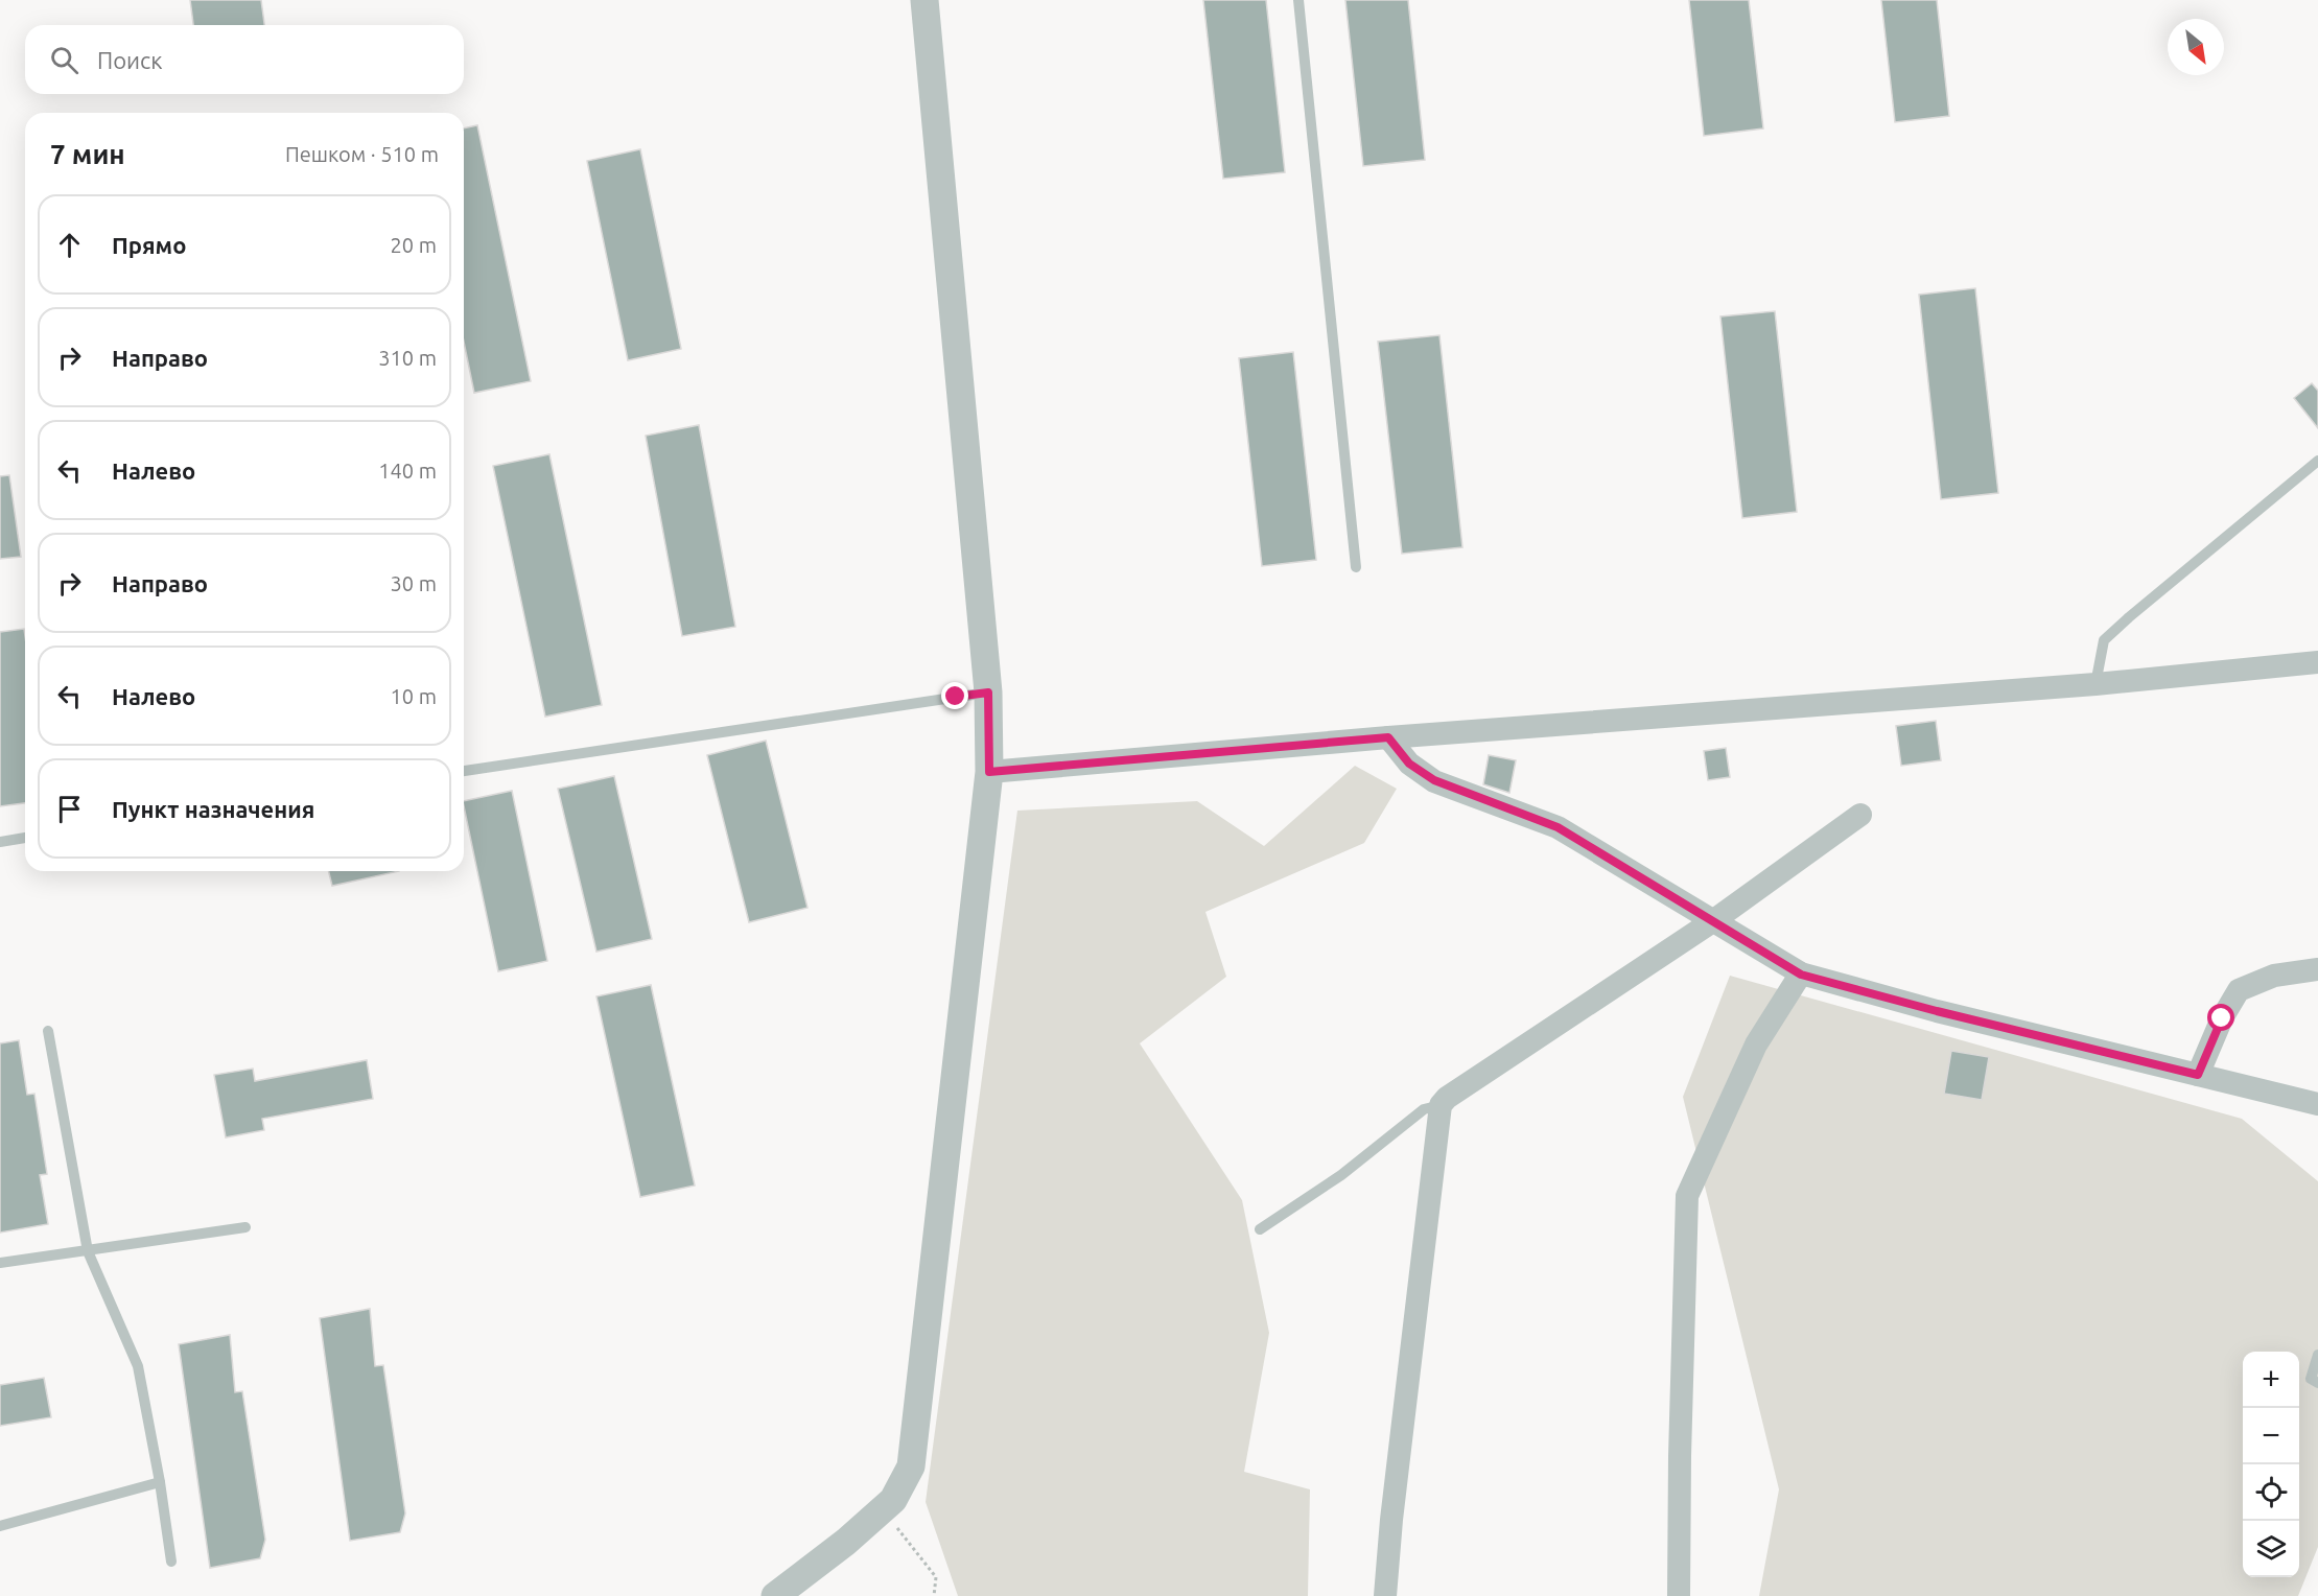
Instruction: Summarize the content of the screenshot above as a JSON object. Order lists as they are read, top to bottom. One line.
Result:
{"north":"bottom right","page":{"search":"Поиск","heading":["7 мин","Пешком · 510 m"],"list":[["Прямо","20 m"],["Направо","310 m"],["Налево","140 m"],["Направо","30 m"],["Налево","10 m"],"Пункт назначения"],"map_buttons":["+","−"]}}
